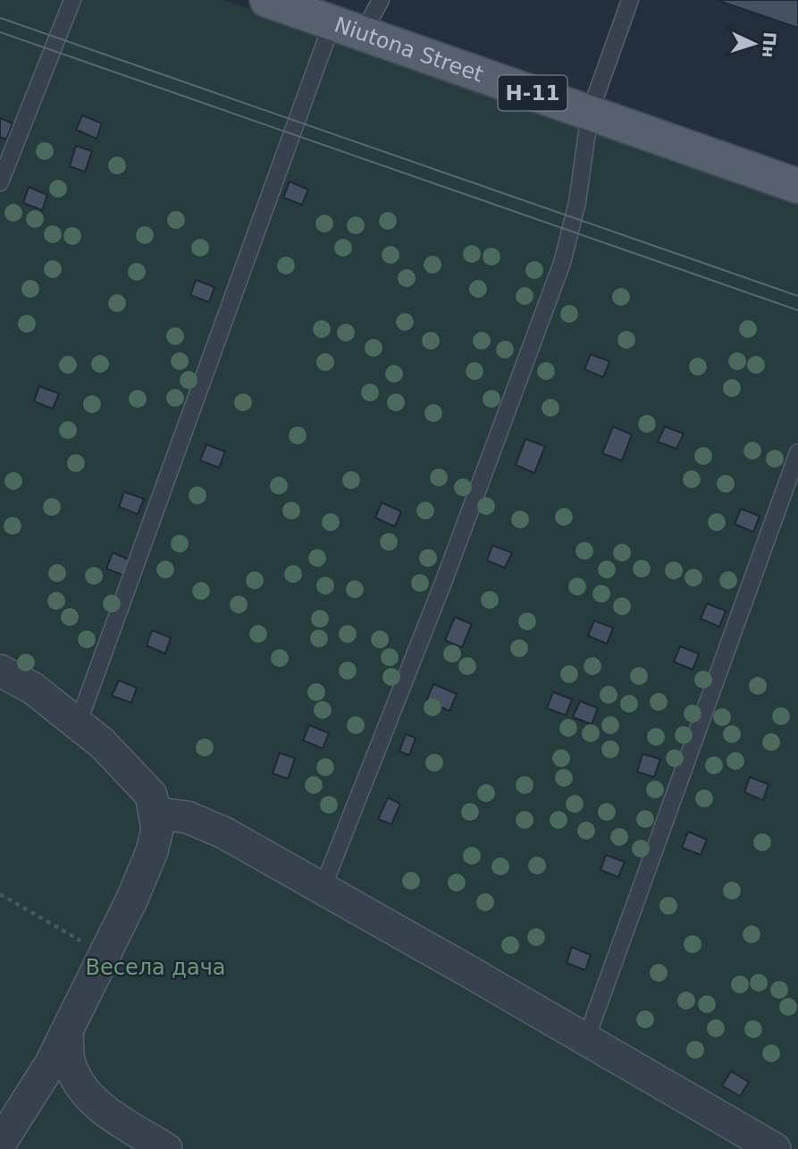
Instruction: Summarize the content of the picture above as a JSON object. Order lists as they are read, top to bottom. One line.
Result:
{"streets":{"main road":["Niutona Street","Н-11"]},"parks":["Весела дача"],"north":"right"}
